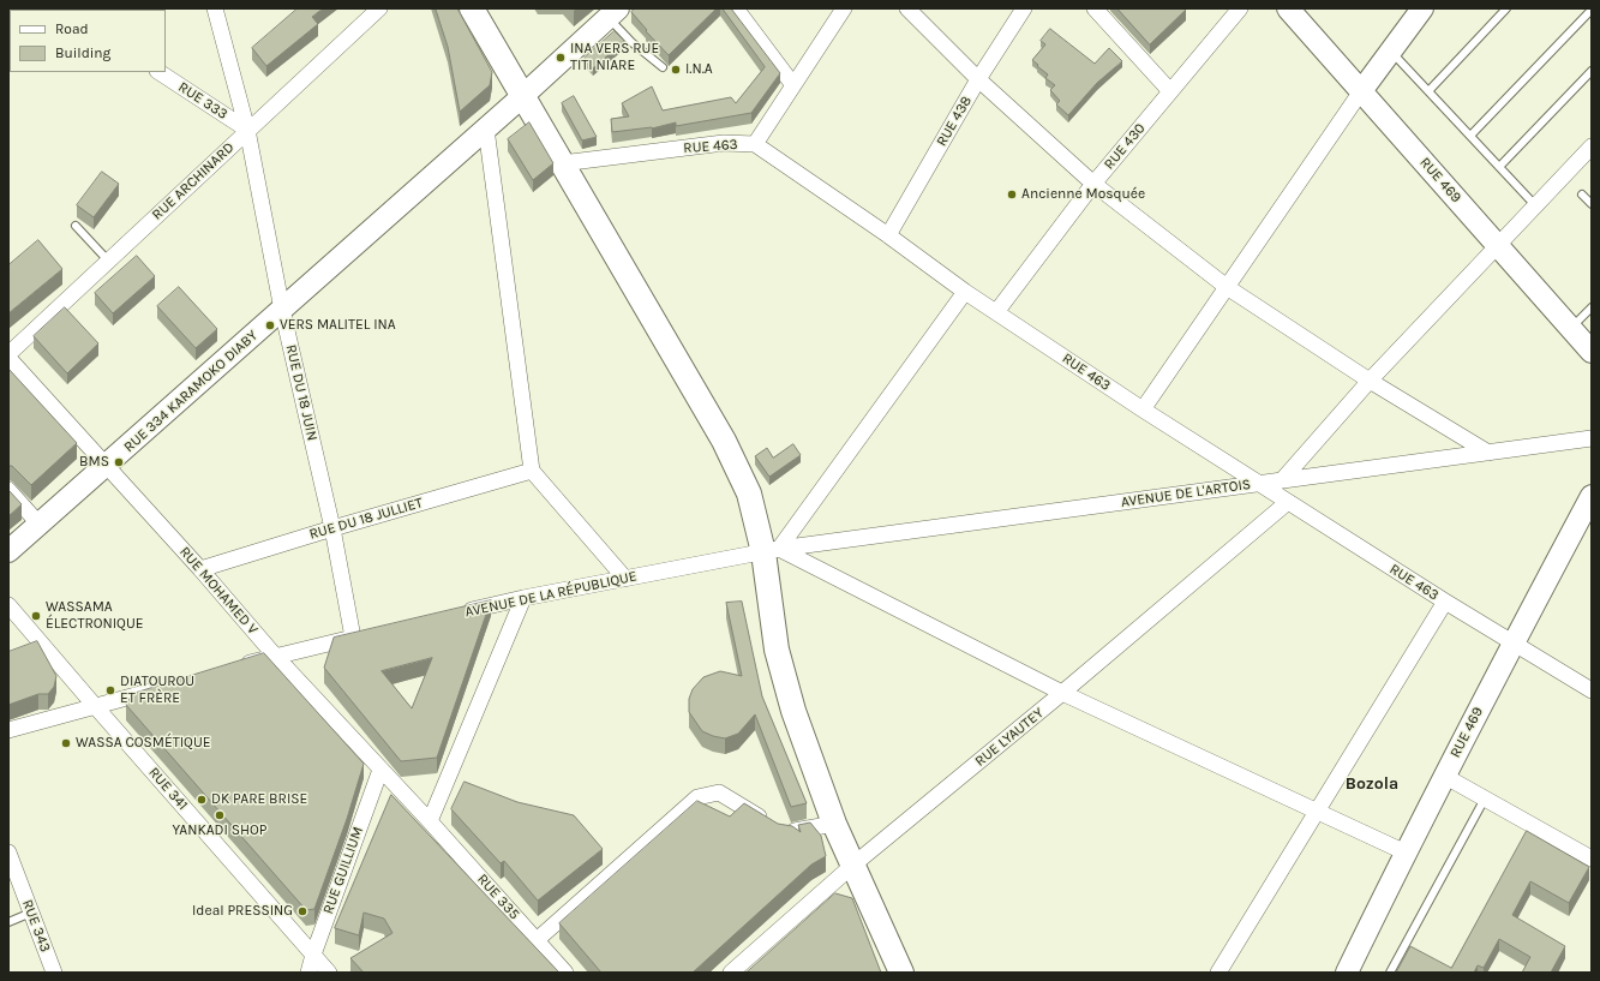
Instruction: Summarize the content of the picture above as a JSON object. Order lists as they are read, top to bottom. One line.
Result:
{"streets":{"street":["RUE 333","RUE 438","RUE 463","RUE 430","RUE 469","RUE ARCHINARD","RUE 334 KARAMOKO DIABY","RUE DU 18 JUIN","AVENUE DE L'ARTOIS","RUE DU 18 JULLIET","RUE MOHAMED V","AVENUE DE LA RÉPUBLIQUE","RUE LYAUTEY","RUE 341","RUE GUILLIUM","RUE 335","RUE 343"]},"crossings":[["RUE 333","RUE ARCHINARD"],["RUE 333","RUE DU 18 JUIN"],["RUE 438","RUE 463"],["RUE 463","RUE 430"],["RUE 463","RUE 469"],["RUE 463","AVENUE DE L'ARTOIS"],["RUE 463","RUE LYAUTEY"],["RUE ARCHINARD","RUE DU 18 JUIN"],["RUE ARCHINARD","RUE MOHAMED V"],["RUE 334 KARAMOKO DIABY","RUE DU 18 JUIN"],["RUE 334 KARAMOKO DIABY","RUE MOHAMED V"],["RUE DU 18 JUIN","RUE DU 18 JULLIET"],["AVENUE DE L'ARTOIS","AVENUE DE LA RÉPUBLIQUE"],["RUE DU 18 JULLIET","RUE MOHAMED V"],["RUE MOHAMED V","RUE GUILLIUM"],["RUE MOHAMED V","RUE 335"],["RUE 341","RUE GUILLIUM"]],"districts":["Bozola"],"places":["INA VERS RUE TITI NIARE","I.N.A","Ancienne Mosquée","VERS MALITEL INA","BMS","WASSAMA ÉLECTRONIQUE","DIATOUROU ET FRÈRE","WASSA COSMÉTIQUE","DK PARE BRISE","YANKADI SHOP","Ideal PRESSING"],"legend":["Road","Building"]}
